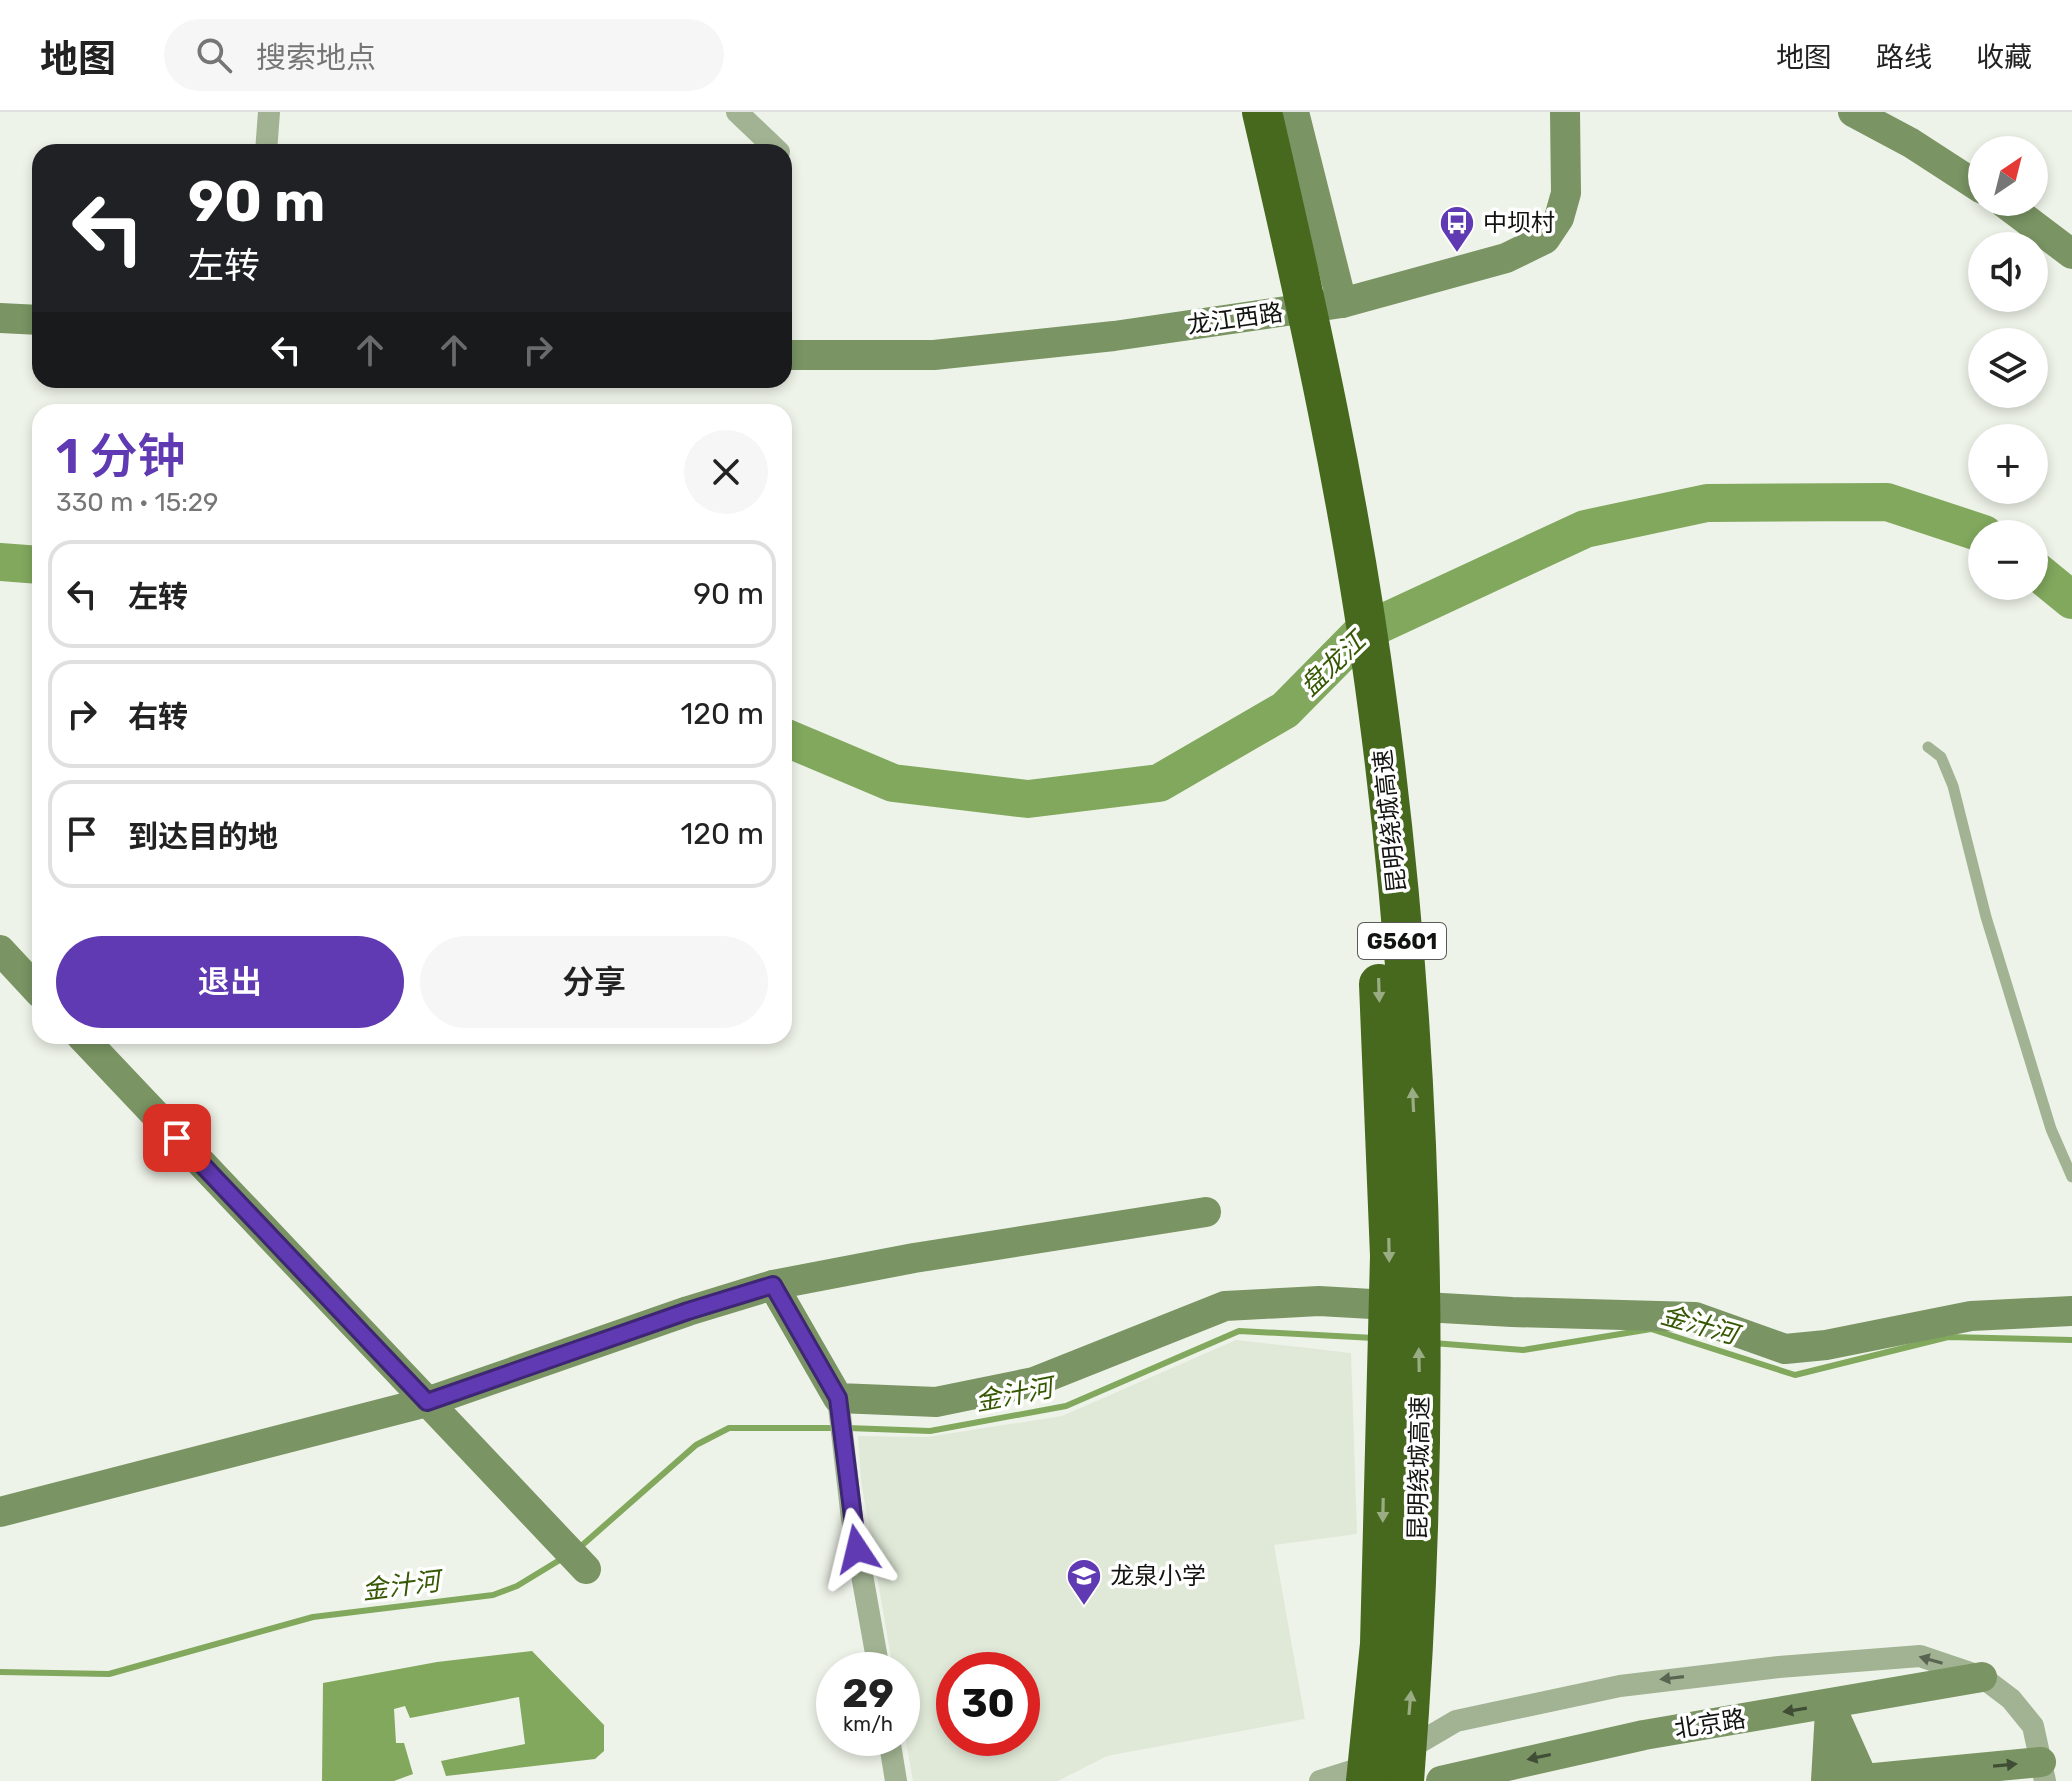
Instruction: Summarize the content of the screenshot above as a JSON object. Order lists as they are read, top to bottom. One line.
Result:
{"streets":{"highway":["昆明绕城高速","G5601"],"street":["龙江西路","北京路"]},"water":["盘龙江","金汁河"],"places":{"bus stop":["中坝村"],"school or university":["龙泉小学"]},"north":"top right","page":{"header":"地图","search":"搜索地点","nav":["地图","路线","收藏"],"map_buttons":["+","−"],"turn":["90 m","左转"],"heading":["1 分钟","330 m · 15:29"],"list":[{"name":"左转","value":"90 m"},{"name":"右转","value":"120 m"},{"name":"到达目的地","value":"120 m"}],"buttons":["退出","分享"],"speed":"29 km/h","limit":"30"}}
